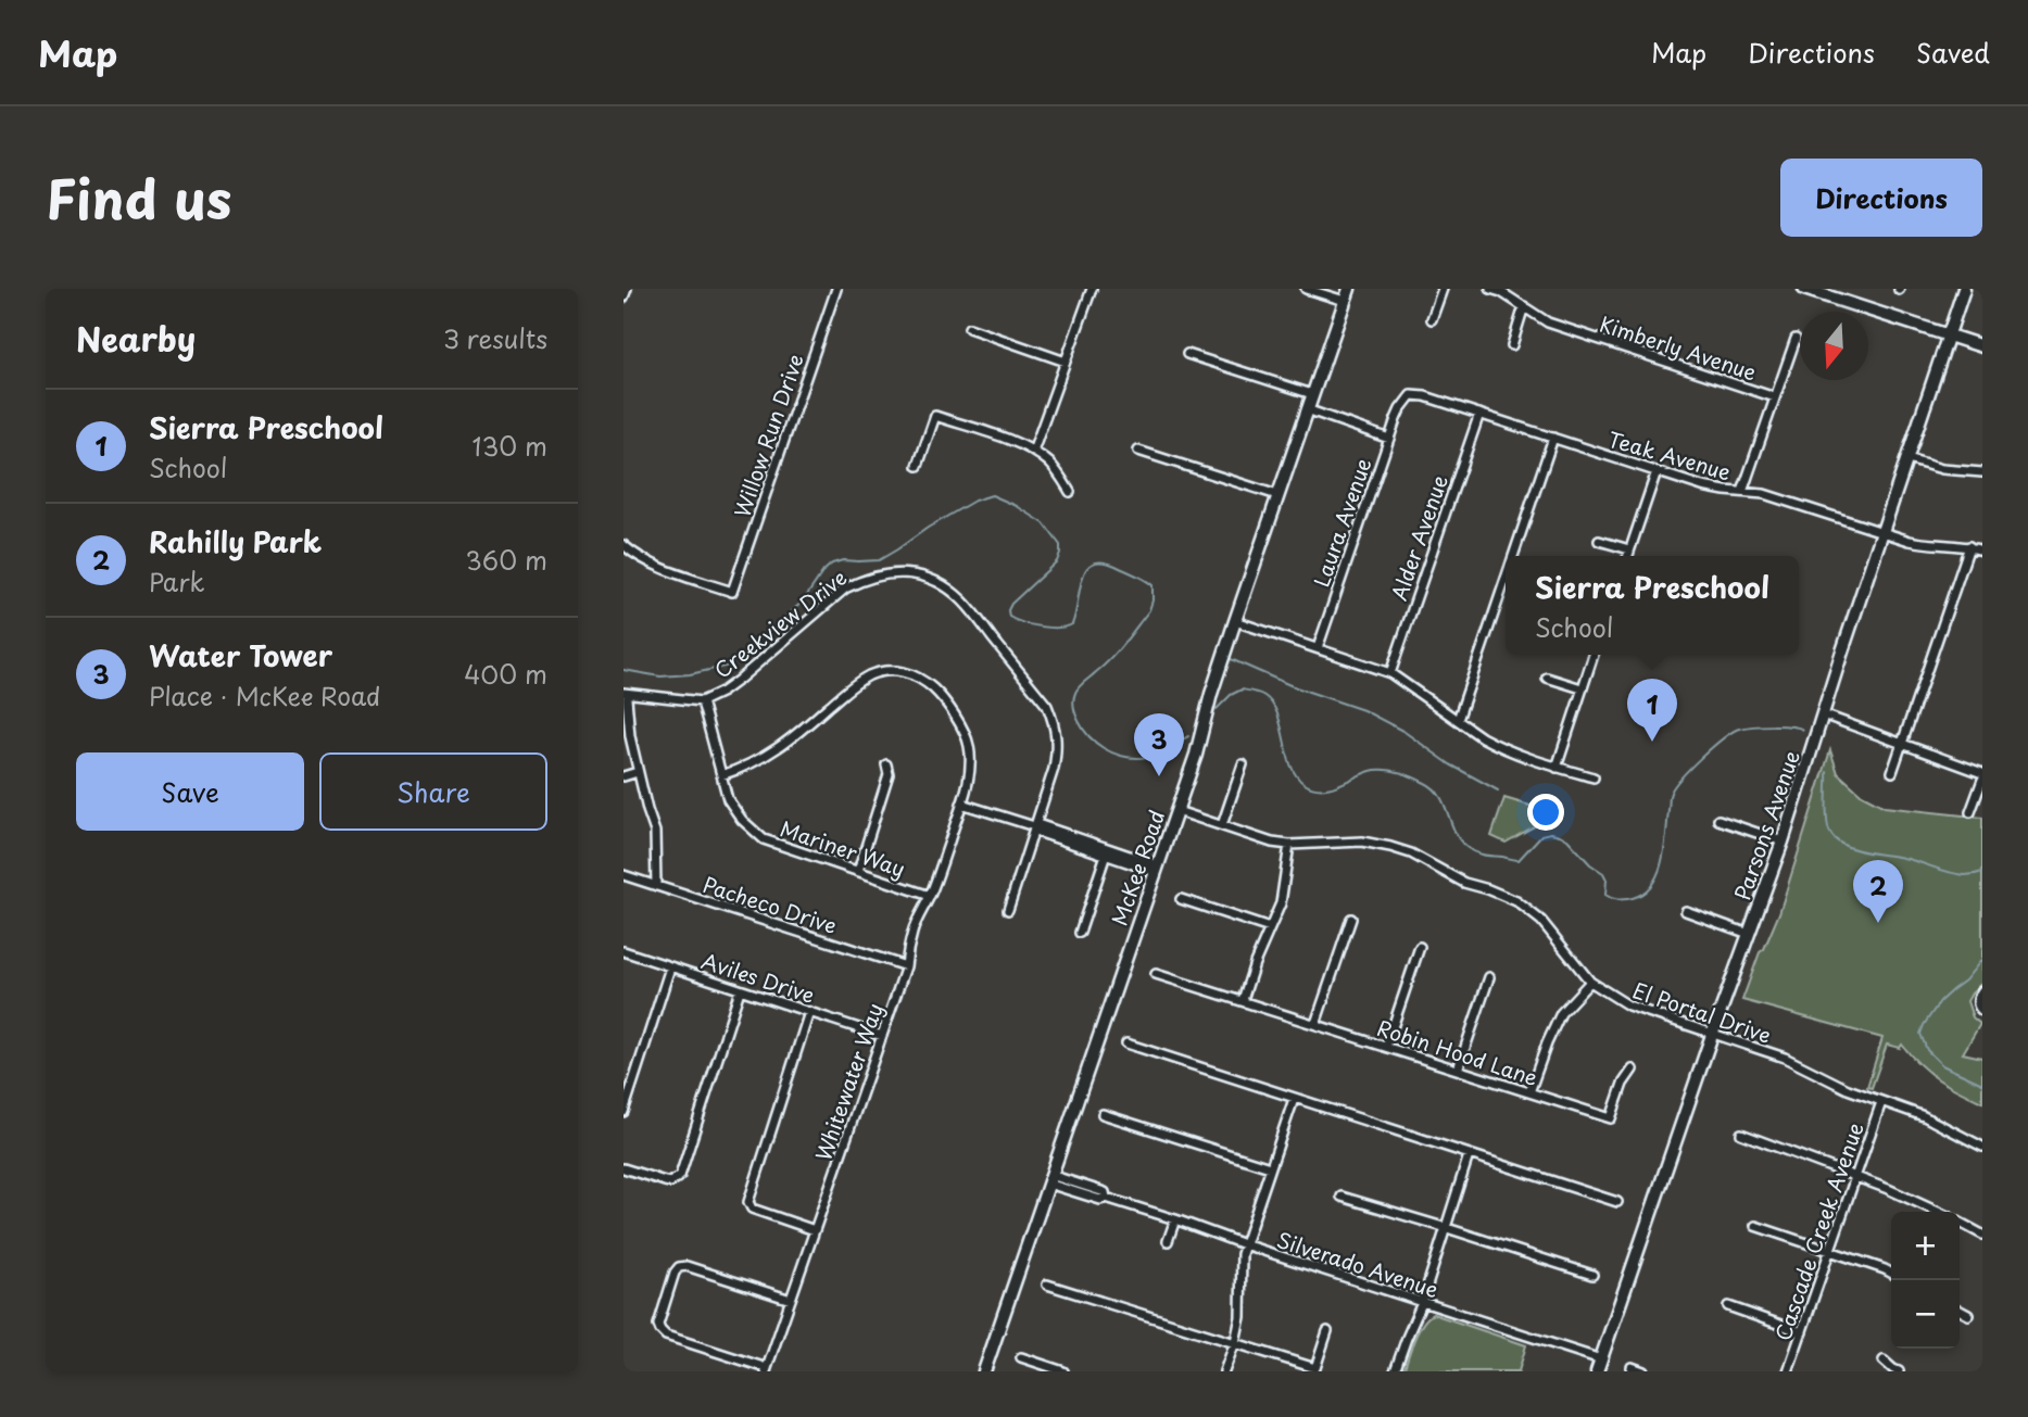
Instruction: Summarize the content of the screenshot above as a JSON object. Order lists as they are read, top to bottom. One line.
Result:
{"streets":{"street":["Kimberly Avenue","Willow Run Drive","Teak Avenue","Laura Avenue","Alder Avenue","Creekview Drive","Parsons Avenue","Mariner Way","McKee Road","Pacheco Drive","Aviles Drive","El Portal Drive","Robin Hood Lane","Whitewater Way","Cascade Creek Avenue","Silverado Avenue"]},"crossings":[["Teak Avenue","Laura Avenue"],["Teak Avenue","Alder Avenue"],["Teak Avenue","Parsons Avenue"],["Creekview Drive","Mariner Way"],["Parsons Avenue","El Portal Drive"],["Parsons Avenue","Silverado Avenue"],["Mariner Way","Whitewater Way"],["McKee Road","El Portal Drive"],["McKee Road","Silverado Avenue"],["Pacheco Drive","Whitewater Way"],["Aviles Drive","Whitewater Way"],["El Portal Drive","Cascade Creek Avenue"]],"north":"bottom","page":{"header":"Map","nav":["Map","Directions","Saved"],"title":"Find us","buttons":["Directions",["Save","Share"]],"heading":["Nearby","3 results"],"list":[{"mark":"1","name":"Sierra Preschool","note":"School","value":"130 m"},{"mark":"2","name":"Rahilly Park","note":"Park","value":"360 m"},{"mark":"3","name":"Water Tower","note":"Place · McKee Road","value":"400 m"}],"popup":["Sierra Preschool","School"],"pins":["1","3","2"],"map_buttons":["+","−"]}}
